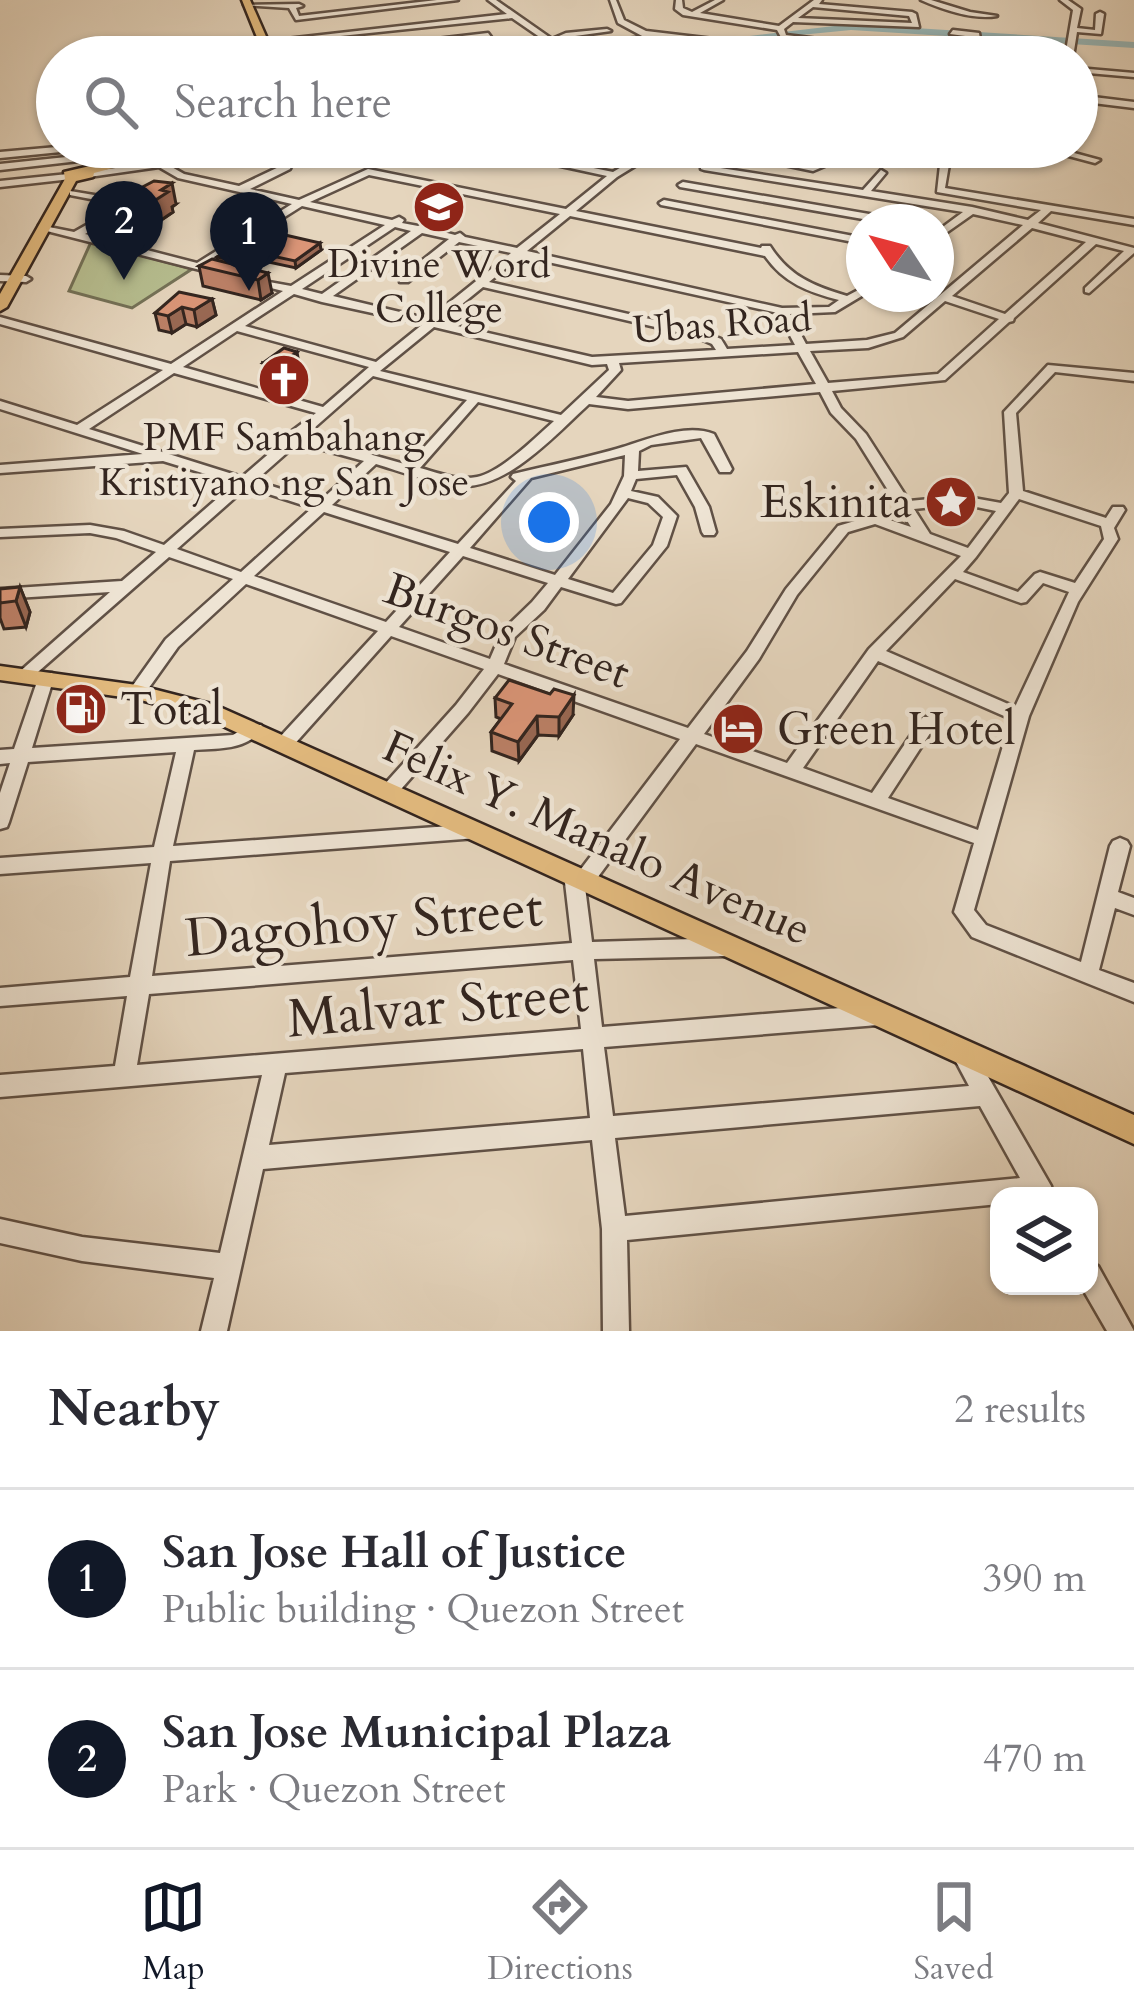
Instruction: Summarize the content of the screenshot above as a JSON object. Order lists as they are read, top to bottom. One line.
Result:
{"streets":{"main road":["Felix Y. Manalo Avenue"],"street":["Ubas Road","Burgos Street","Dagohoy Street","Malvar Street"]},"crossings":[["Felix Y. Manalo Avenue","Dagohoy Street"],["Felix Y. Manalo Avenue","Malvar Street"]],"places":{"school or university":["Divine Word College"],"church":["PMF Sambahang Kristiyano ng San Jose"],"place":["Eskinita"],"fuel station":["Total"],"hotel":["Green Hotel"]},"north":"top left","page":{"search":"Search here","pins":["2","1"],"heading":["Nearby","2 results"],"list":[{"mark":"1","name":"San Jose Hall of Justice","note":"Public building · Quezon Street","value":"390 m"},{"mark":"2","name":"San Jose Municipal Plaza","note":"Park · Quezon Street","value":"470 m"}],"nav":["Map","Directions","Saved"]}}
